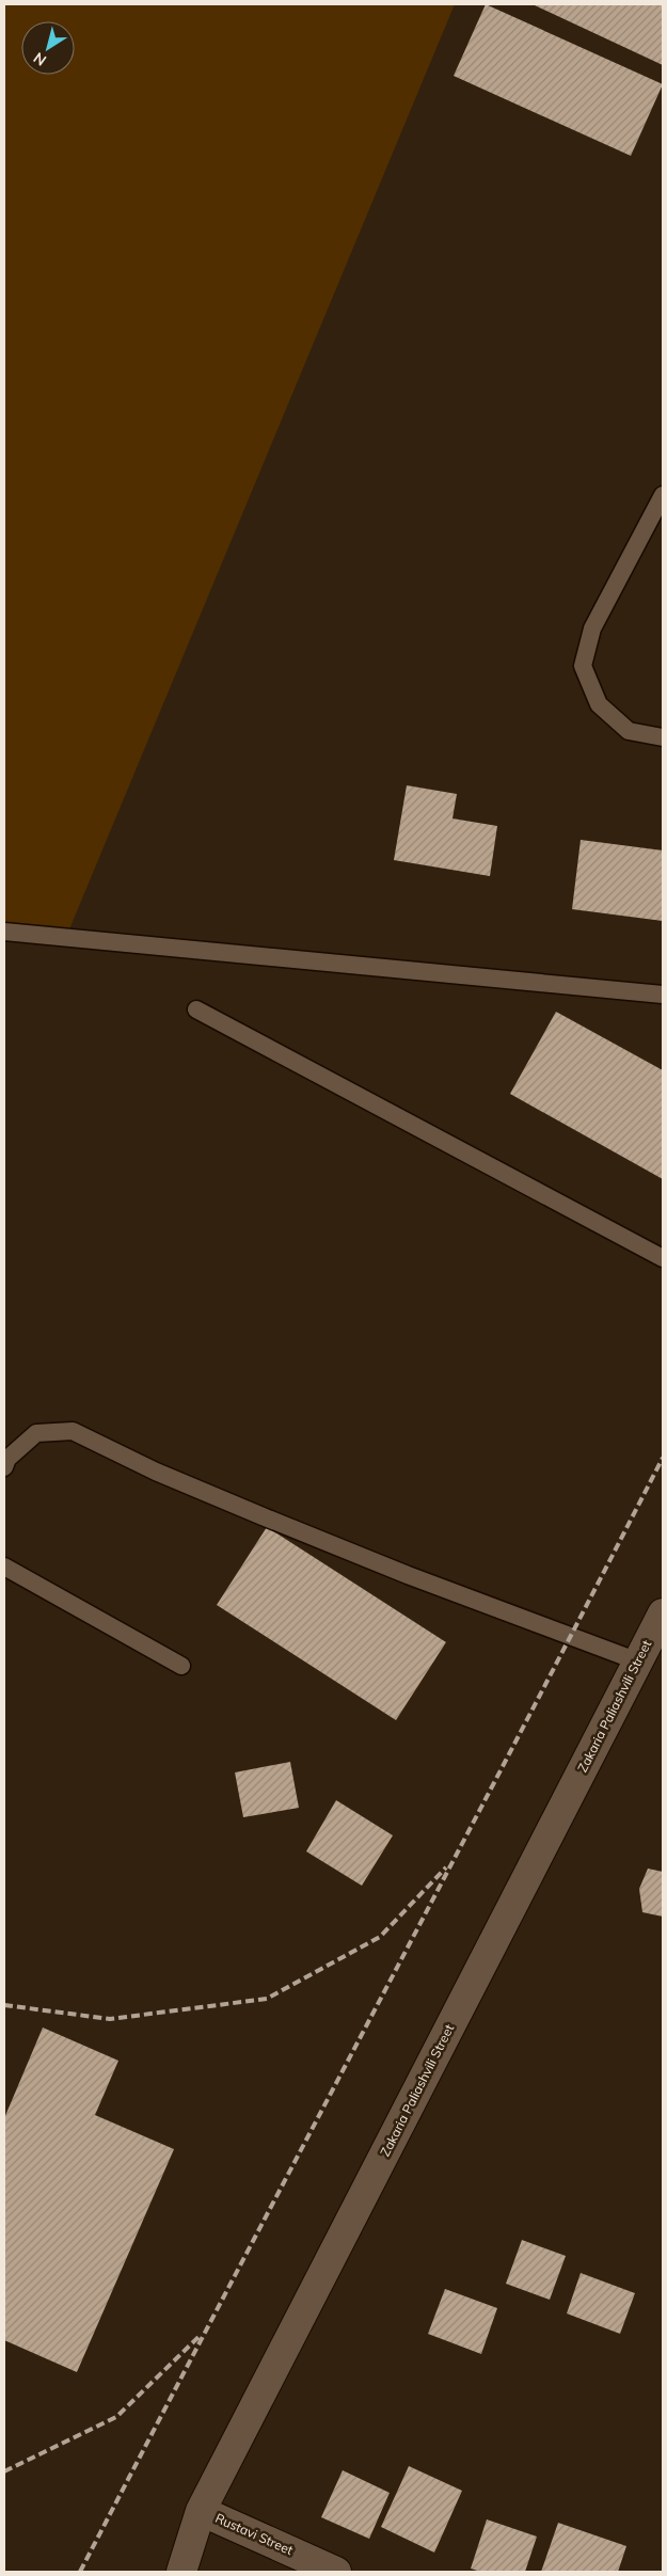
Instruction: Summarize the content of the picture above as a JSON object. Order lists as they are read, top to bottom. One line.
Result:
{"streets":{"street":["Zakaria Paliashvili Street","Rustavi Street"]},"crossings":[["Zakaria Paliashvili Street","Rustavi Street"]],"north":"bottom left"}
